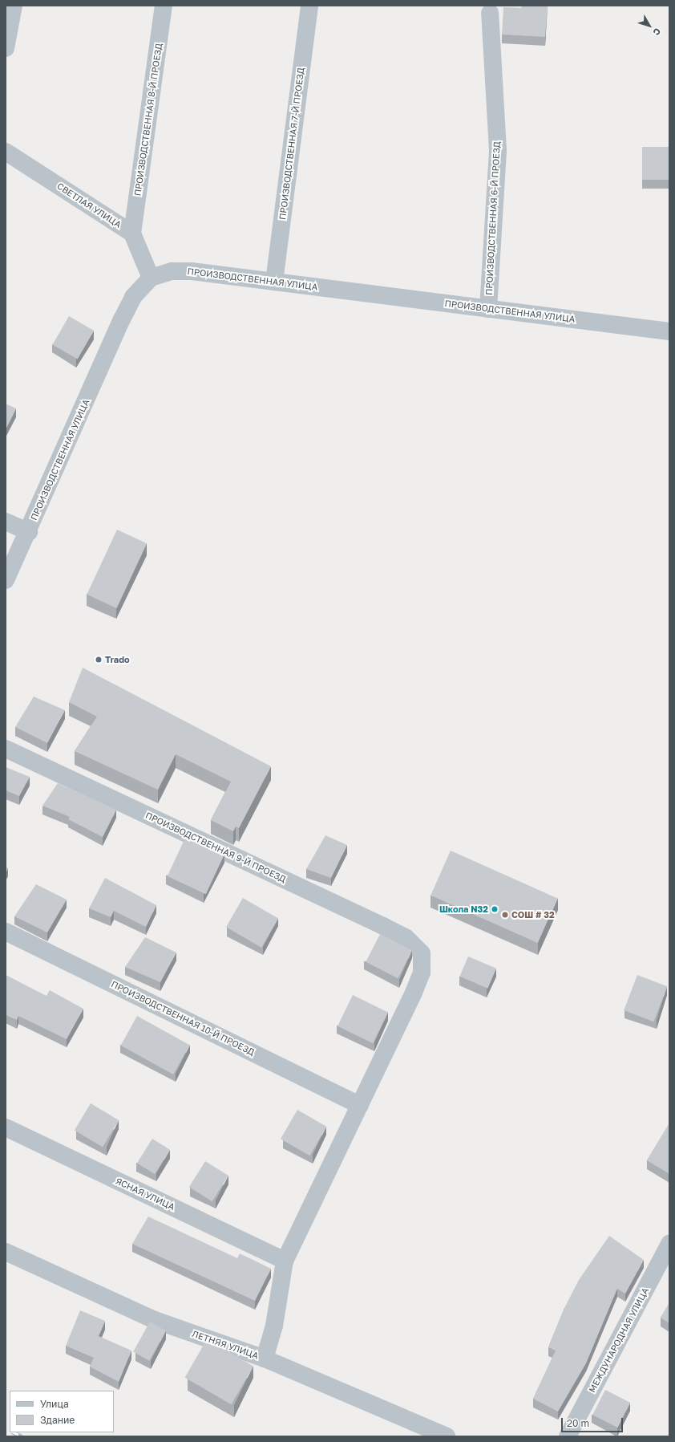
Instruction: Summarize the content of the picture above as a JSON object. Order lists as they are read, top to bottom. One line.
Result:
{"streets":{"street":["ПРОИЗВОДСТВЕННАЯ 8-Й ПРОЕЗД","ПРОИЗВОДСТВЕННАЯ 7-Й ПРОЕЗД","СВЕТЛАЯ УЛИЦА","ПРОИЗВОДСТВЕННАЯ 6-Й ПРОЕЗД","ПРОИЗВОДСТВЕННАЯ УЛИЦА","ПРОИЗВОДСТВЕННАЯ 9-Й ПРОЕЗД","ПРОИЗВОДСТВЕННАЯ 10-Й ПРОЕЗД","ЯСНАЯ УЛИЦА","МЕЖДУНАРОДНАЯ УЛИЦА","ЛЕТНЯЯ УЛИЦА"]},"crossings":[["ПРОИЗВОДСТВЕННАЯ 8-Й ПРОЕЗД","СВЕТЛАЯ УЛИЦА"],["ПРОИЗВОДСТВЕННАЯ 7-Й ПРОЕЗД","ПРОИЗВОДСТВЕННАЯ УЛИЦА"],["ПРОИЗВОДСТВЕННАЯ 6-Й ПРОЕЗД","ПРОИЗВОДСТВЕННАЯ УЛИЦА"],["ПРОИЗВОДСТВЕННАЯ 9-Й ПРОЕЗД","ПРОИЗВОДСТВЕННАЯ 10-Й ПРОЕЗД"]],"places":["Trado","Школа N32","СОШ # 32"],"legend":["Улица","Здание"],"scale_bar":"20 m","north":"bottom right"}
